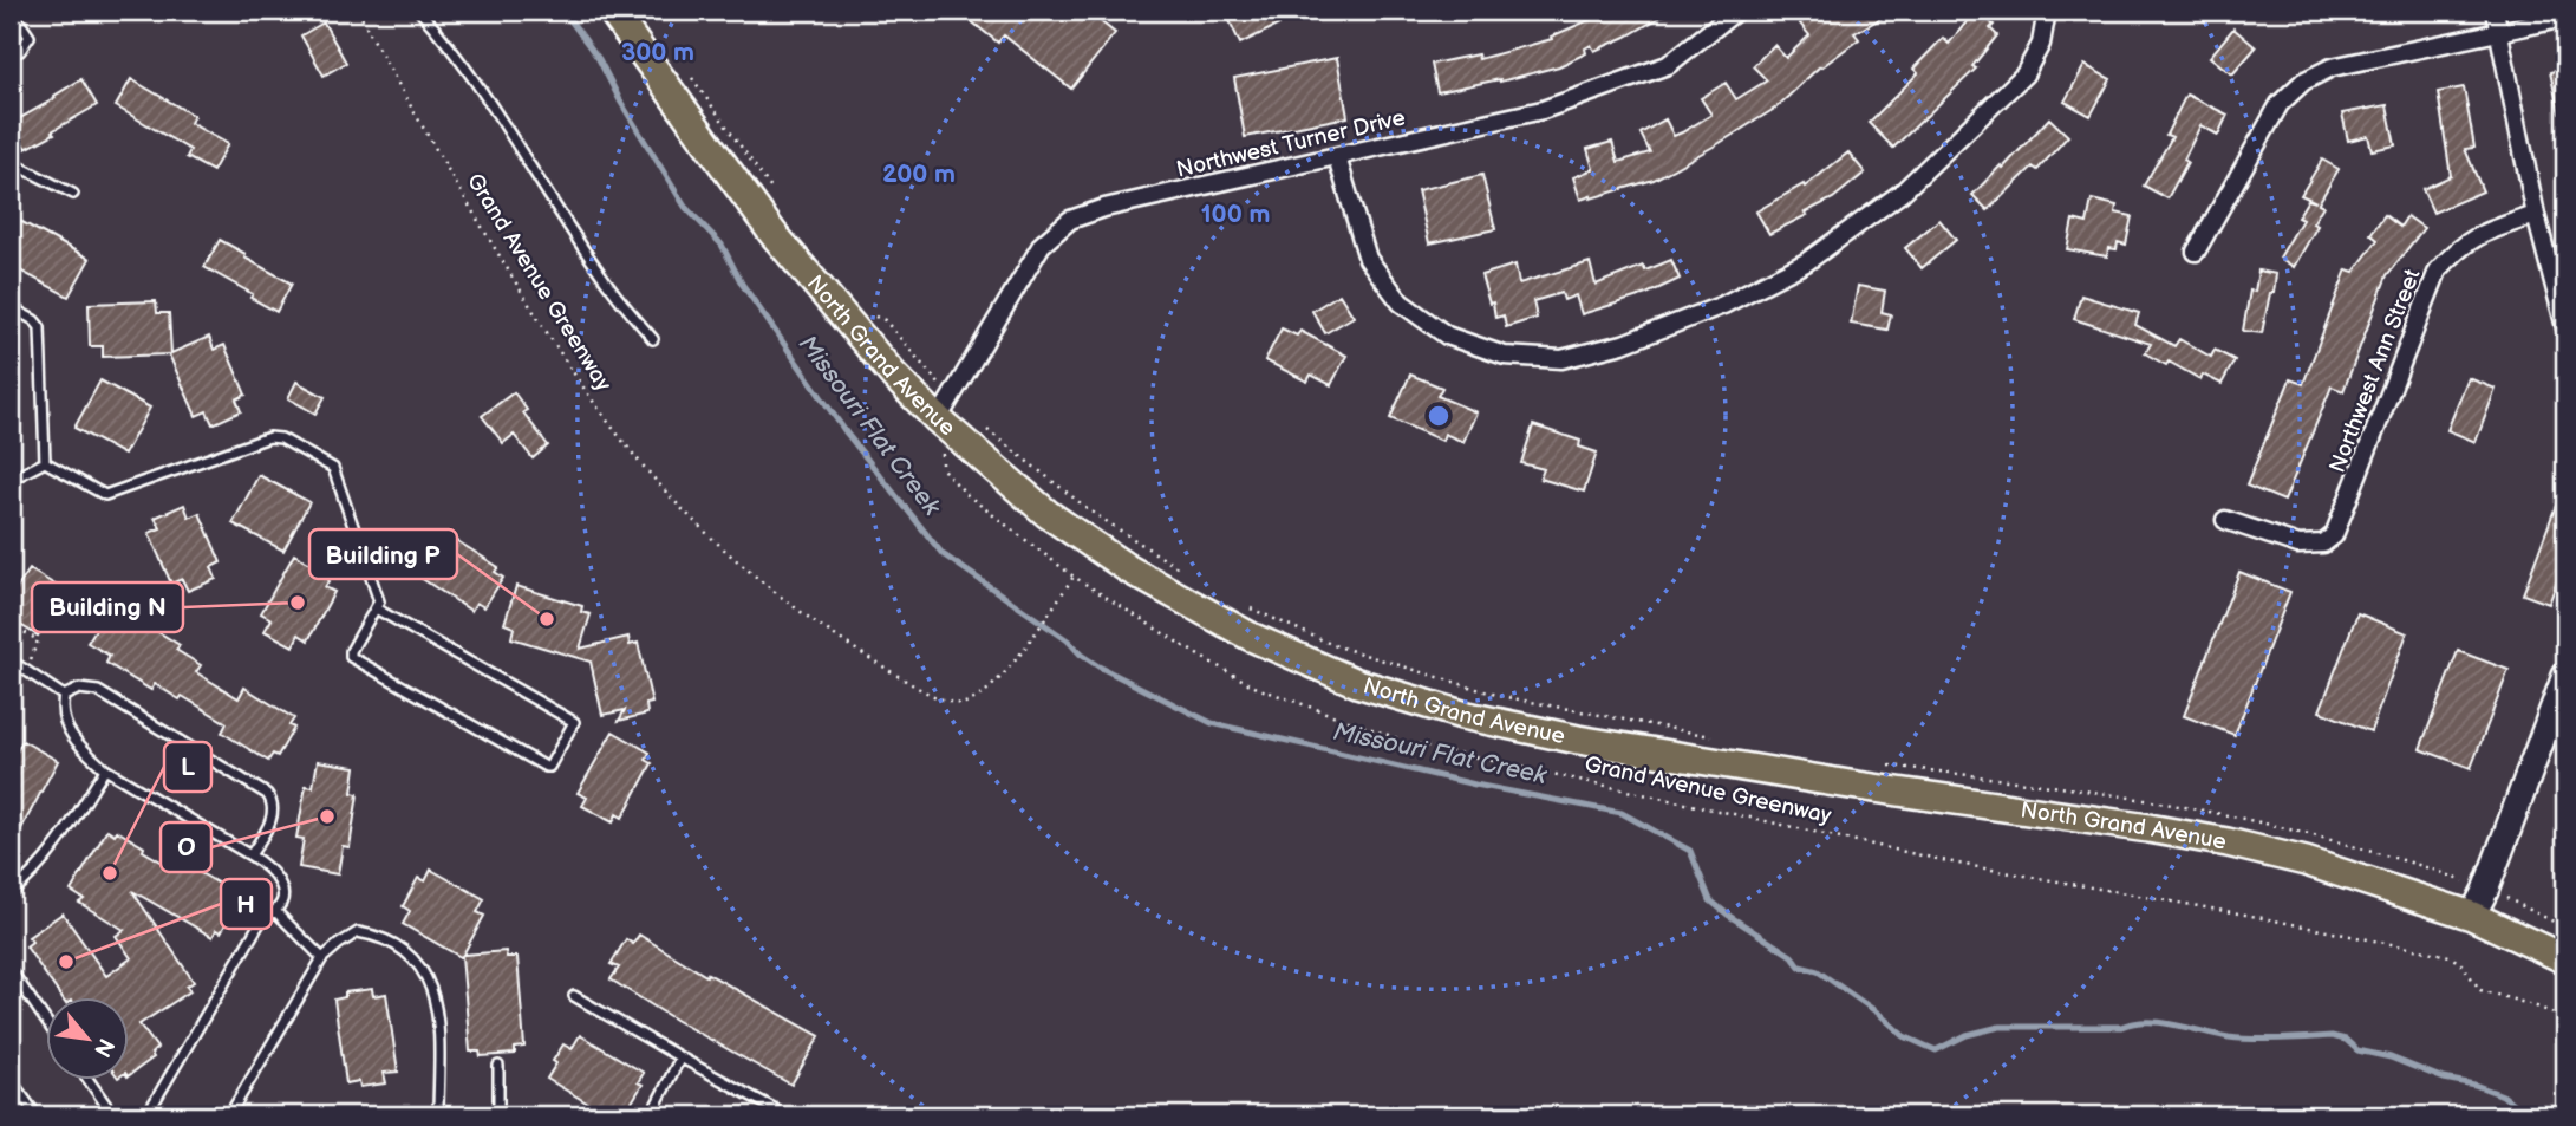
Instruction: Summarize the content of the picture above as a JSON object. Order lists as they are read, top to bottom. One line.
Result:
{"streets":{"main road":["North Grand Avenue"],"street":["Northwest Turner Drive","Northwest Ann Street"],"path":["Grand Avenue Greenway"]},"crossings":[["Northwest Turner Drive","North Grand Avenue"]],"water":["Missouri Flat Creek"],"places":["Building N","Building P","O","L","H"],"north":"bottom right","rings":["300 m","200 m","100 m"]}
